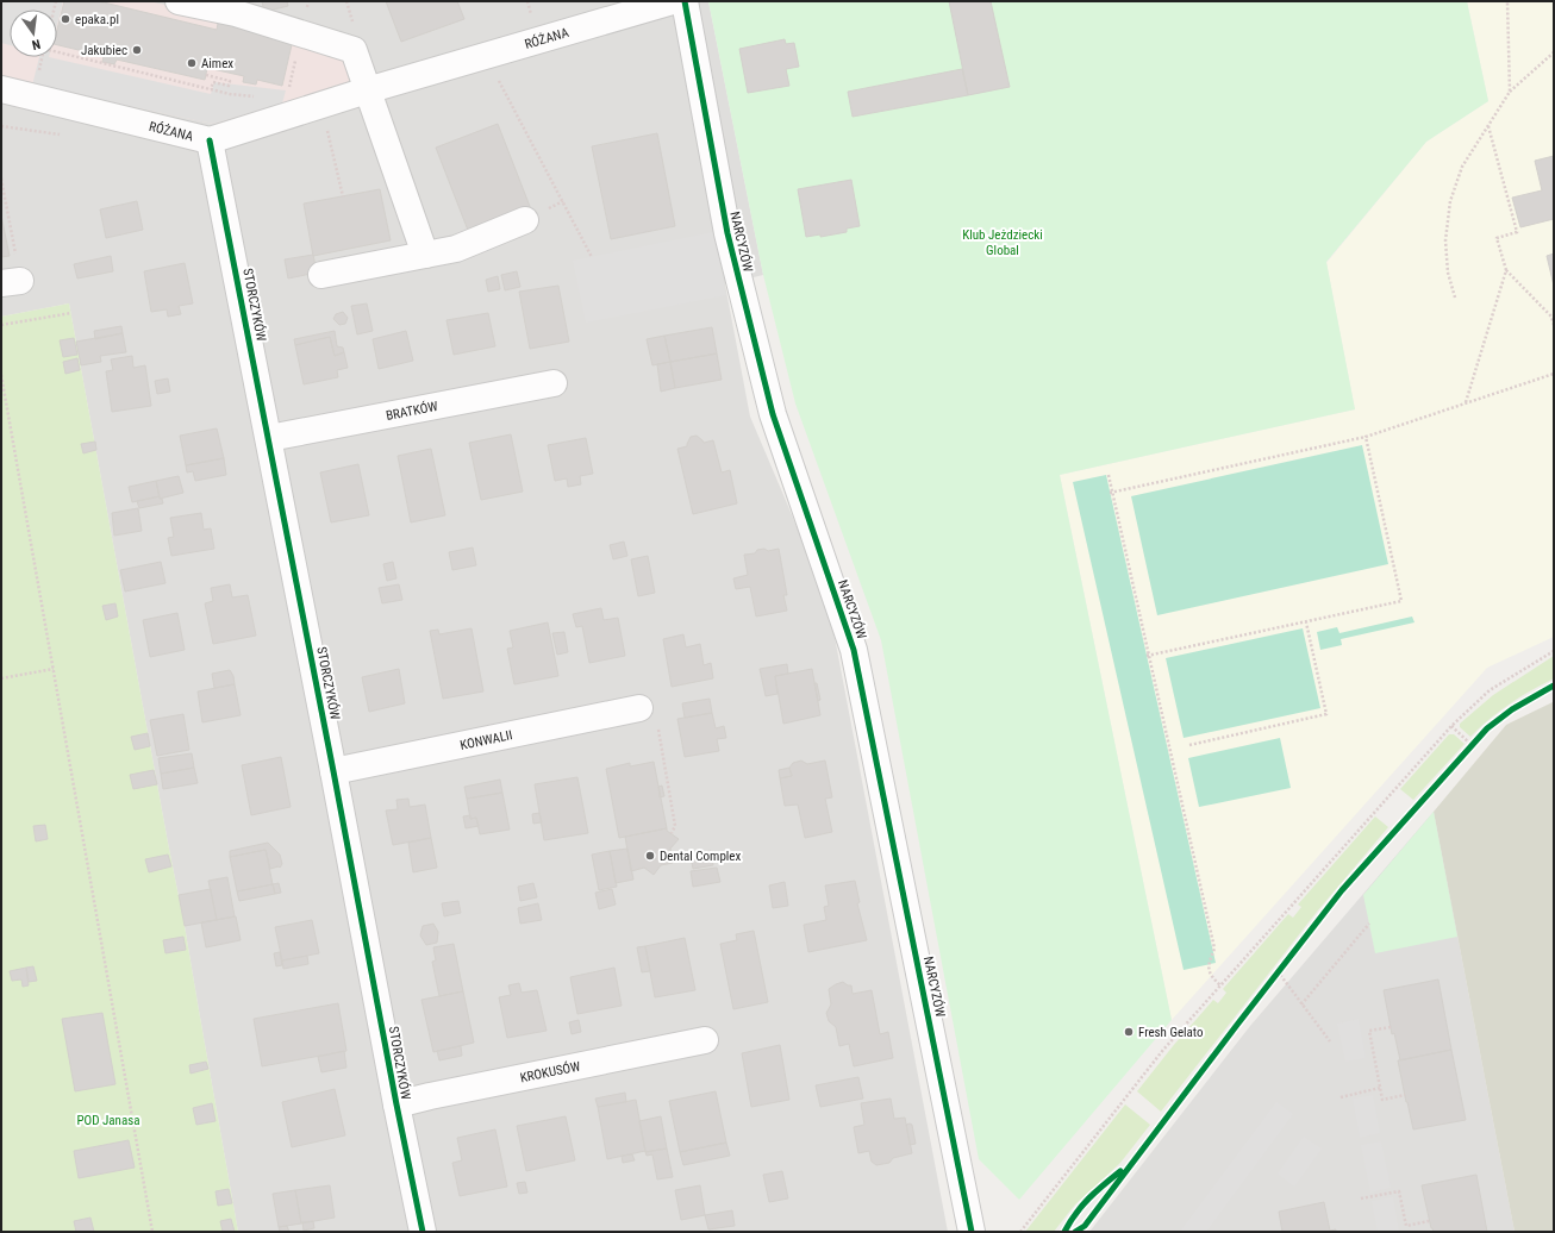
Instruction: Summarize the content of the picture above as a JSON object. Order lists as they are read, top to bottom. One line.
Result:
{"streets":{"street":["RÓŻANA","NARCYZÓW","STORCZYKÓW","BRATKÓW","KONWALII","KROKUSÓW"]},"crossings":[["RÓŻANA","STORCZYKÓW"],["STORCZYKÓW","BRATKÓW"],["STORCZYKÓW","KONWALII"],["STORCZYKÓW","KROKUSÓW"]],"parks":["Klub Jeżdziecki Global","POD Janasa"],"places":["epaka.pl","Jakubiec","Aimex","Dental Complex","Fresh Gelato"],"north":"bottom"}
